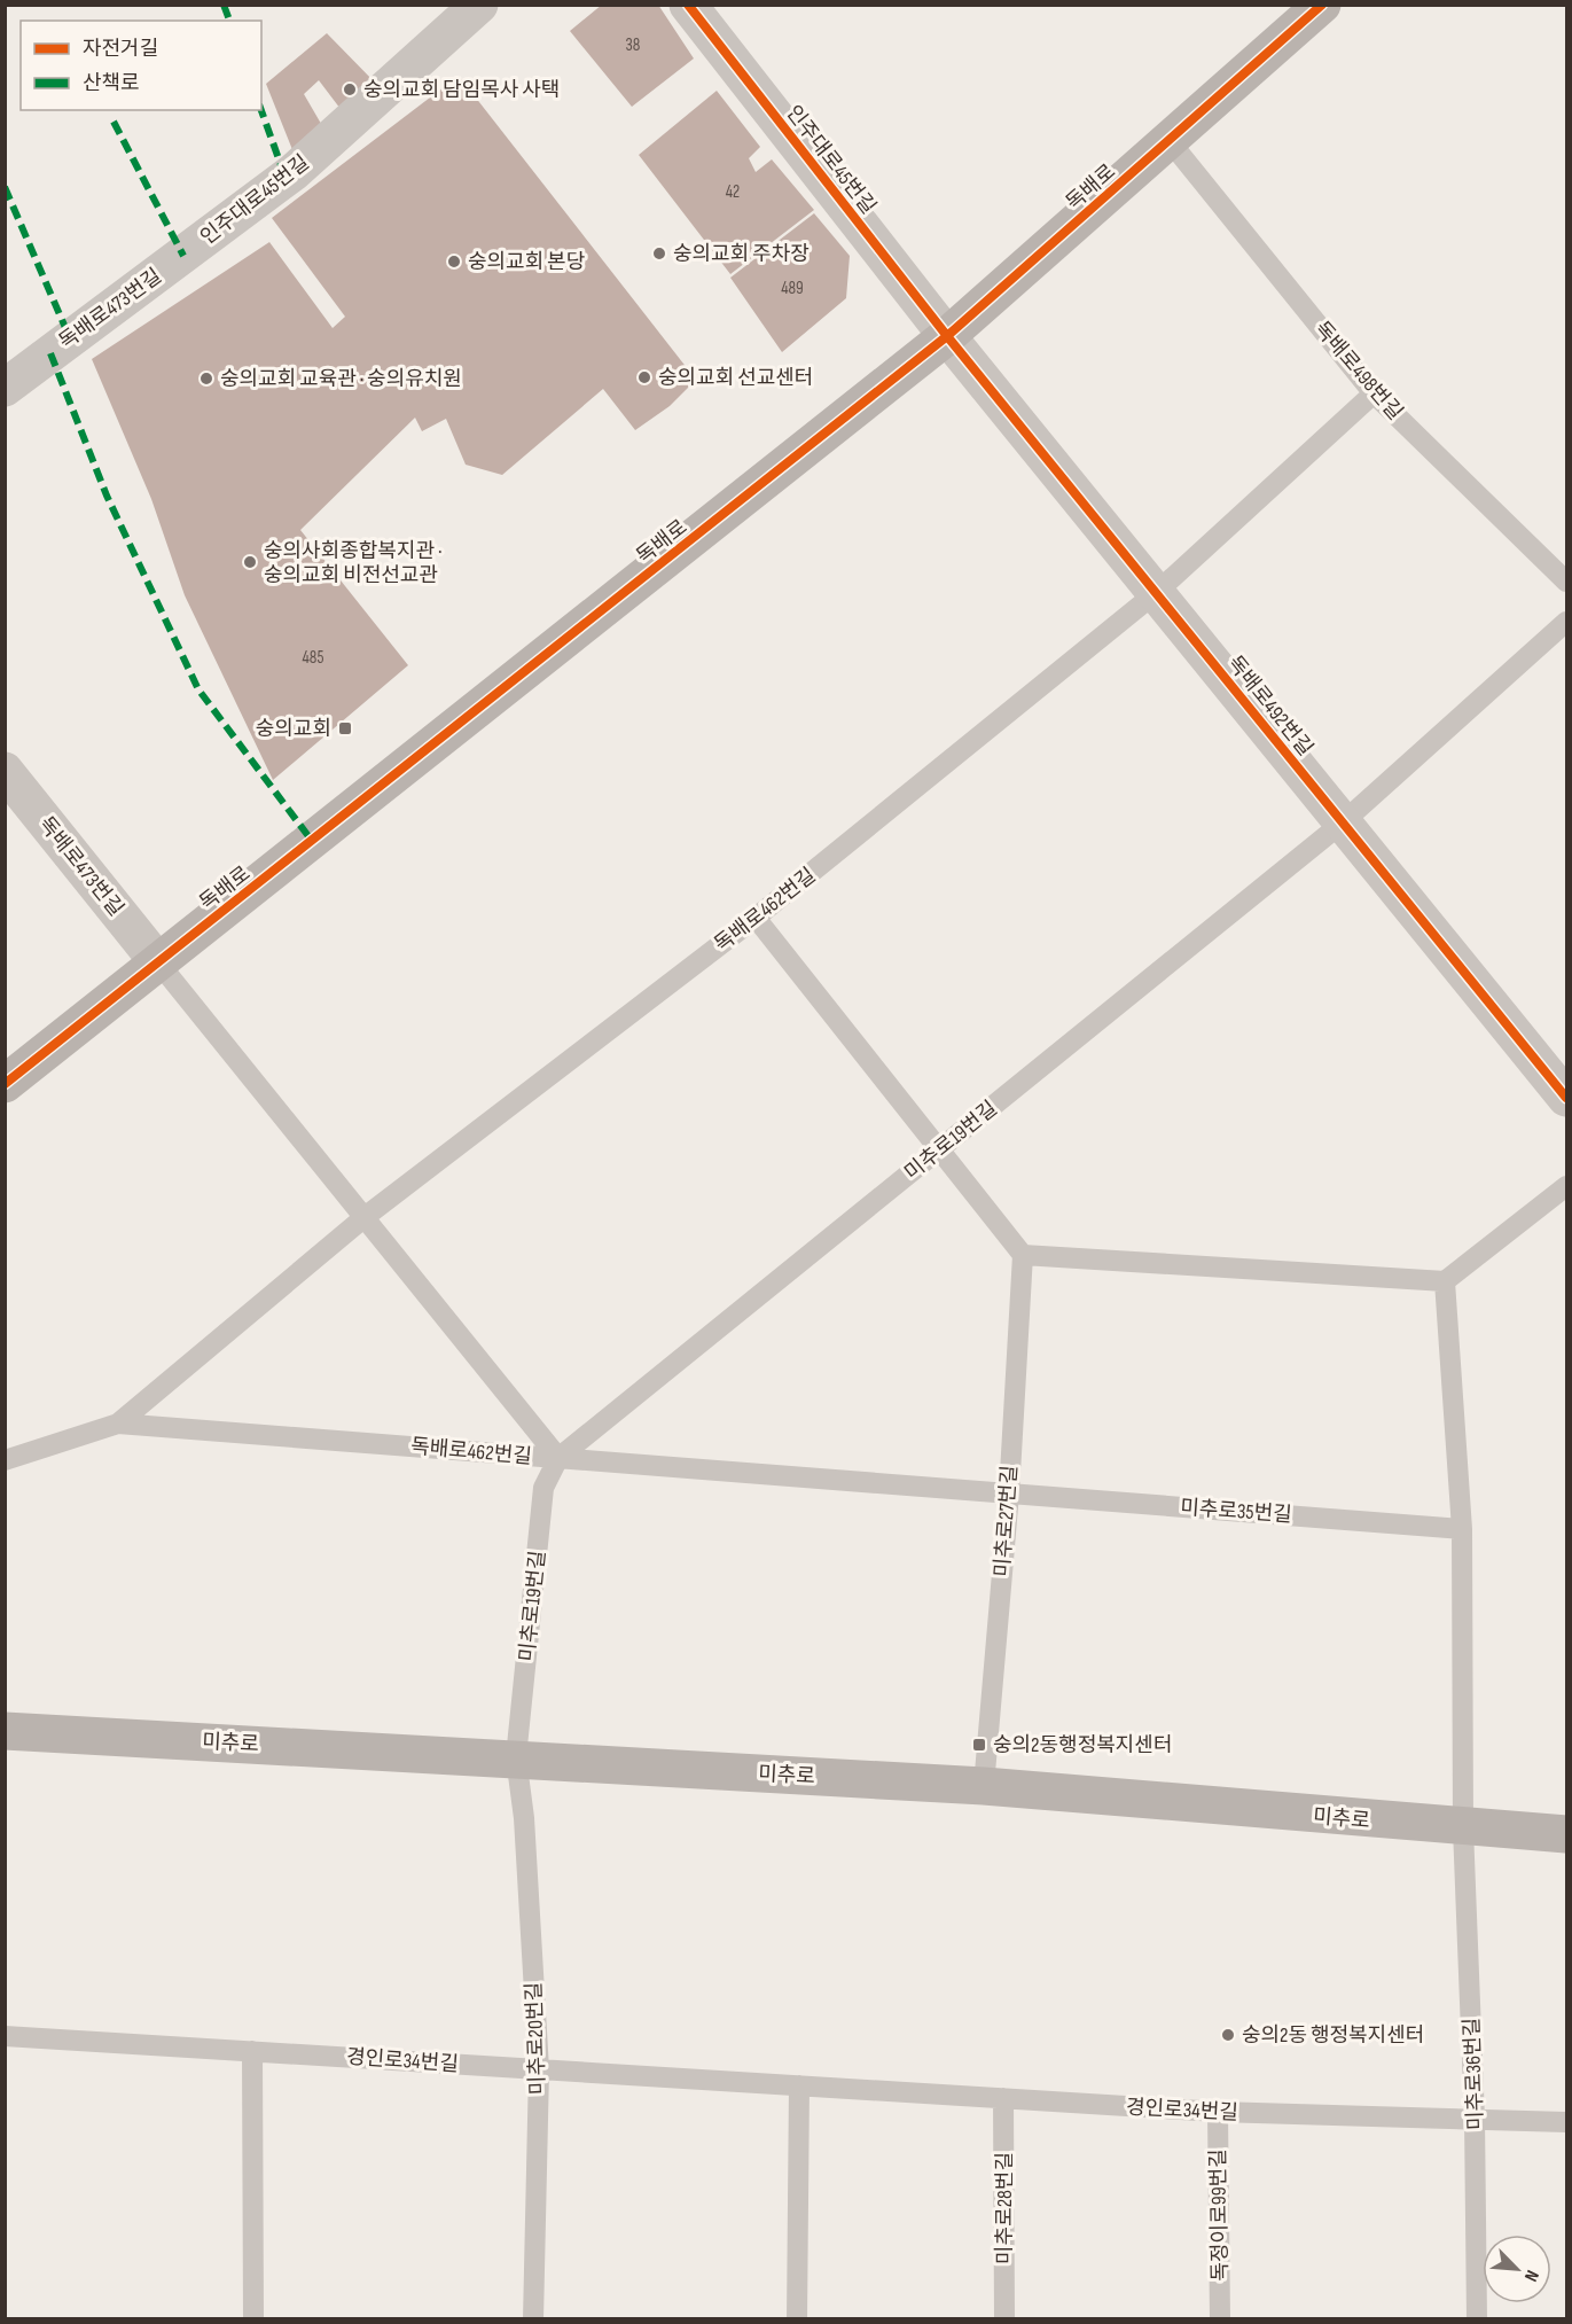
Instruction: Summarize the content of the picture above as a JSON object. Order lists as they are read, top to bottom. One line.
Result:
{"streets":{"street":["인주대로45번길","독배로","독배로473번길","독배로492번길","미추로"],"lane":["독배로498번길","독배로462번길","미추로19번길","미추로35번길","미추로27번길","미추로20번길","경인로34번길","미추로36번길","미추로28번길","독정이로99번길"]},"crossings":[["인주대로45번길","독배로"],["인주대로45번길","독배로473번길"],["인주대로45번길","독배로492번길"],["독배로","독배로473번길"],["독배로","독배로498번길"],["독배로","독배로492번길"],["독배로498번길","독배로462번길"],["독배로492번길","독배로462번길"],["독배로492번길","미추로19번길"],["독배로462번길","미추로19번길"],["미추로19번길","미추로"],["미추로19번길","미추로20번길"],["미추로35번길","미추로27번길"],["미추로27번길","미추로"],["미추로","미추로20번길"],["미추로","미추로36번길"],["미추로20번길","경인로34번길"],["경인로34번길","미추로36번길"],["경인로34번길","미추로28번길"],["경인로34번길","독정이로99번길"]],"places":{"other":["숭의교회 담임목사 사택","숭의교회 주차장","숭의교회 본당","숭의교회 선교센터","숭의교회 교육관 · 숭의유치원","숭의사회종합복지관 · 숭의교회 비전선교관","숭의2동 행정복지센터"],"transit":["숭의교회","숭의2동행정복지센터"]},"house_numbers":["38","42","489","485"],"legend":["자전거길","산책로"],"north":"bottom right"}
